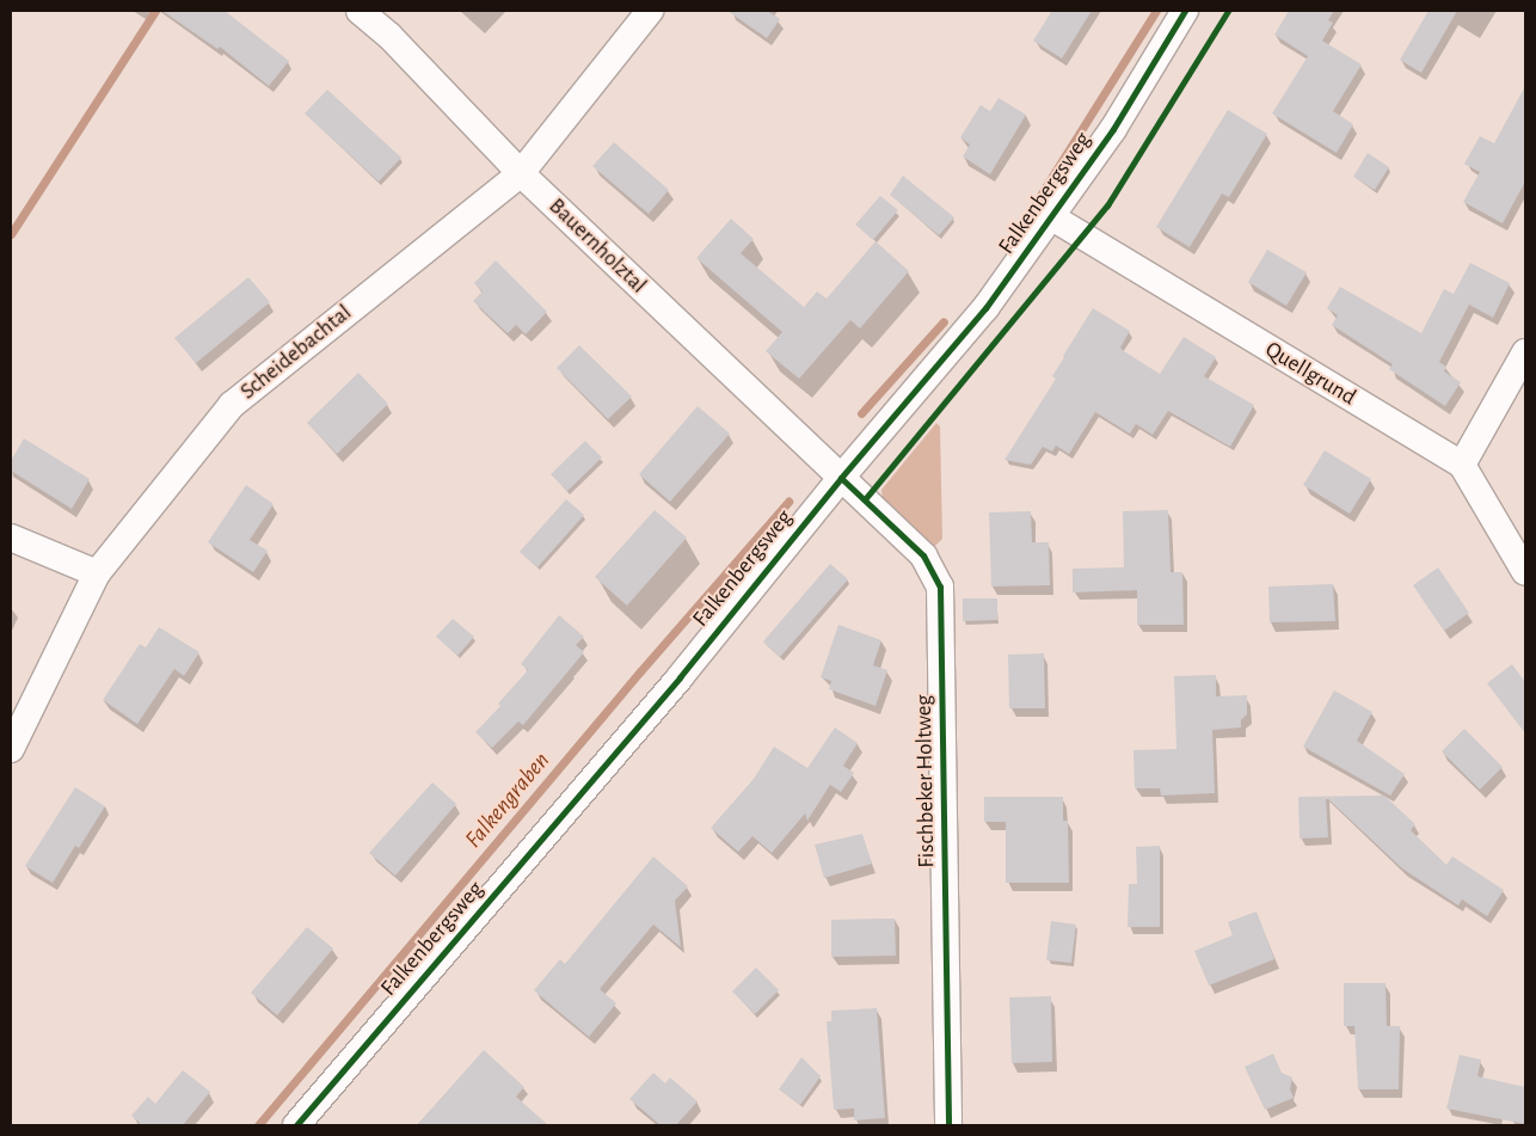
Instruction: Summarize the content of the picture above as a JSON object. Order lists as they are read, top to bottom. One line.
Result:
{"streets":{"street":["Falkenbergsweg","Bauernholztal","Scheidebachtal","Quellgrund","Fischbeker Holtweg"]},"crossings":[["Falkenbergsweg","Bauernholztal"],["Falkenbergsweg","Quellgrund"],["Falkenbergsweg","Fischbeker Holtweg"],["Bauernholztal","Scheidebachtal"],["Bauernholztal","Fischbeker Holtweg"]],"water":["Falkengraben"]}
